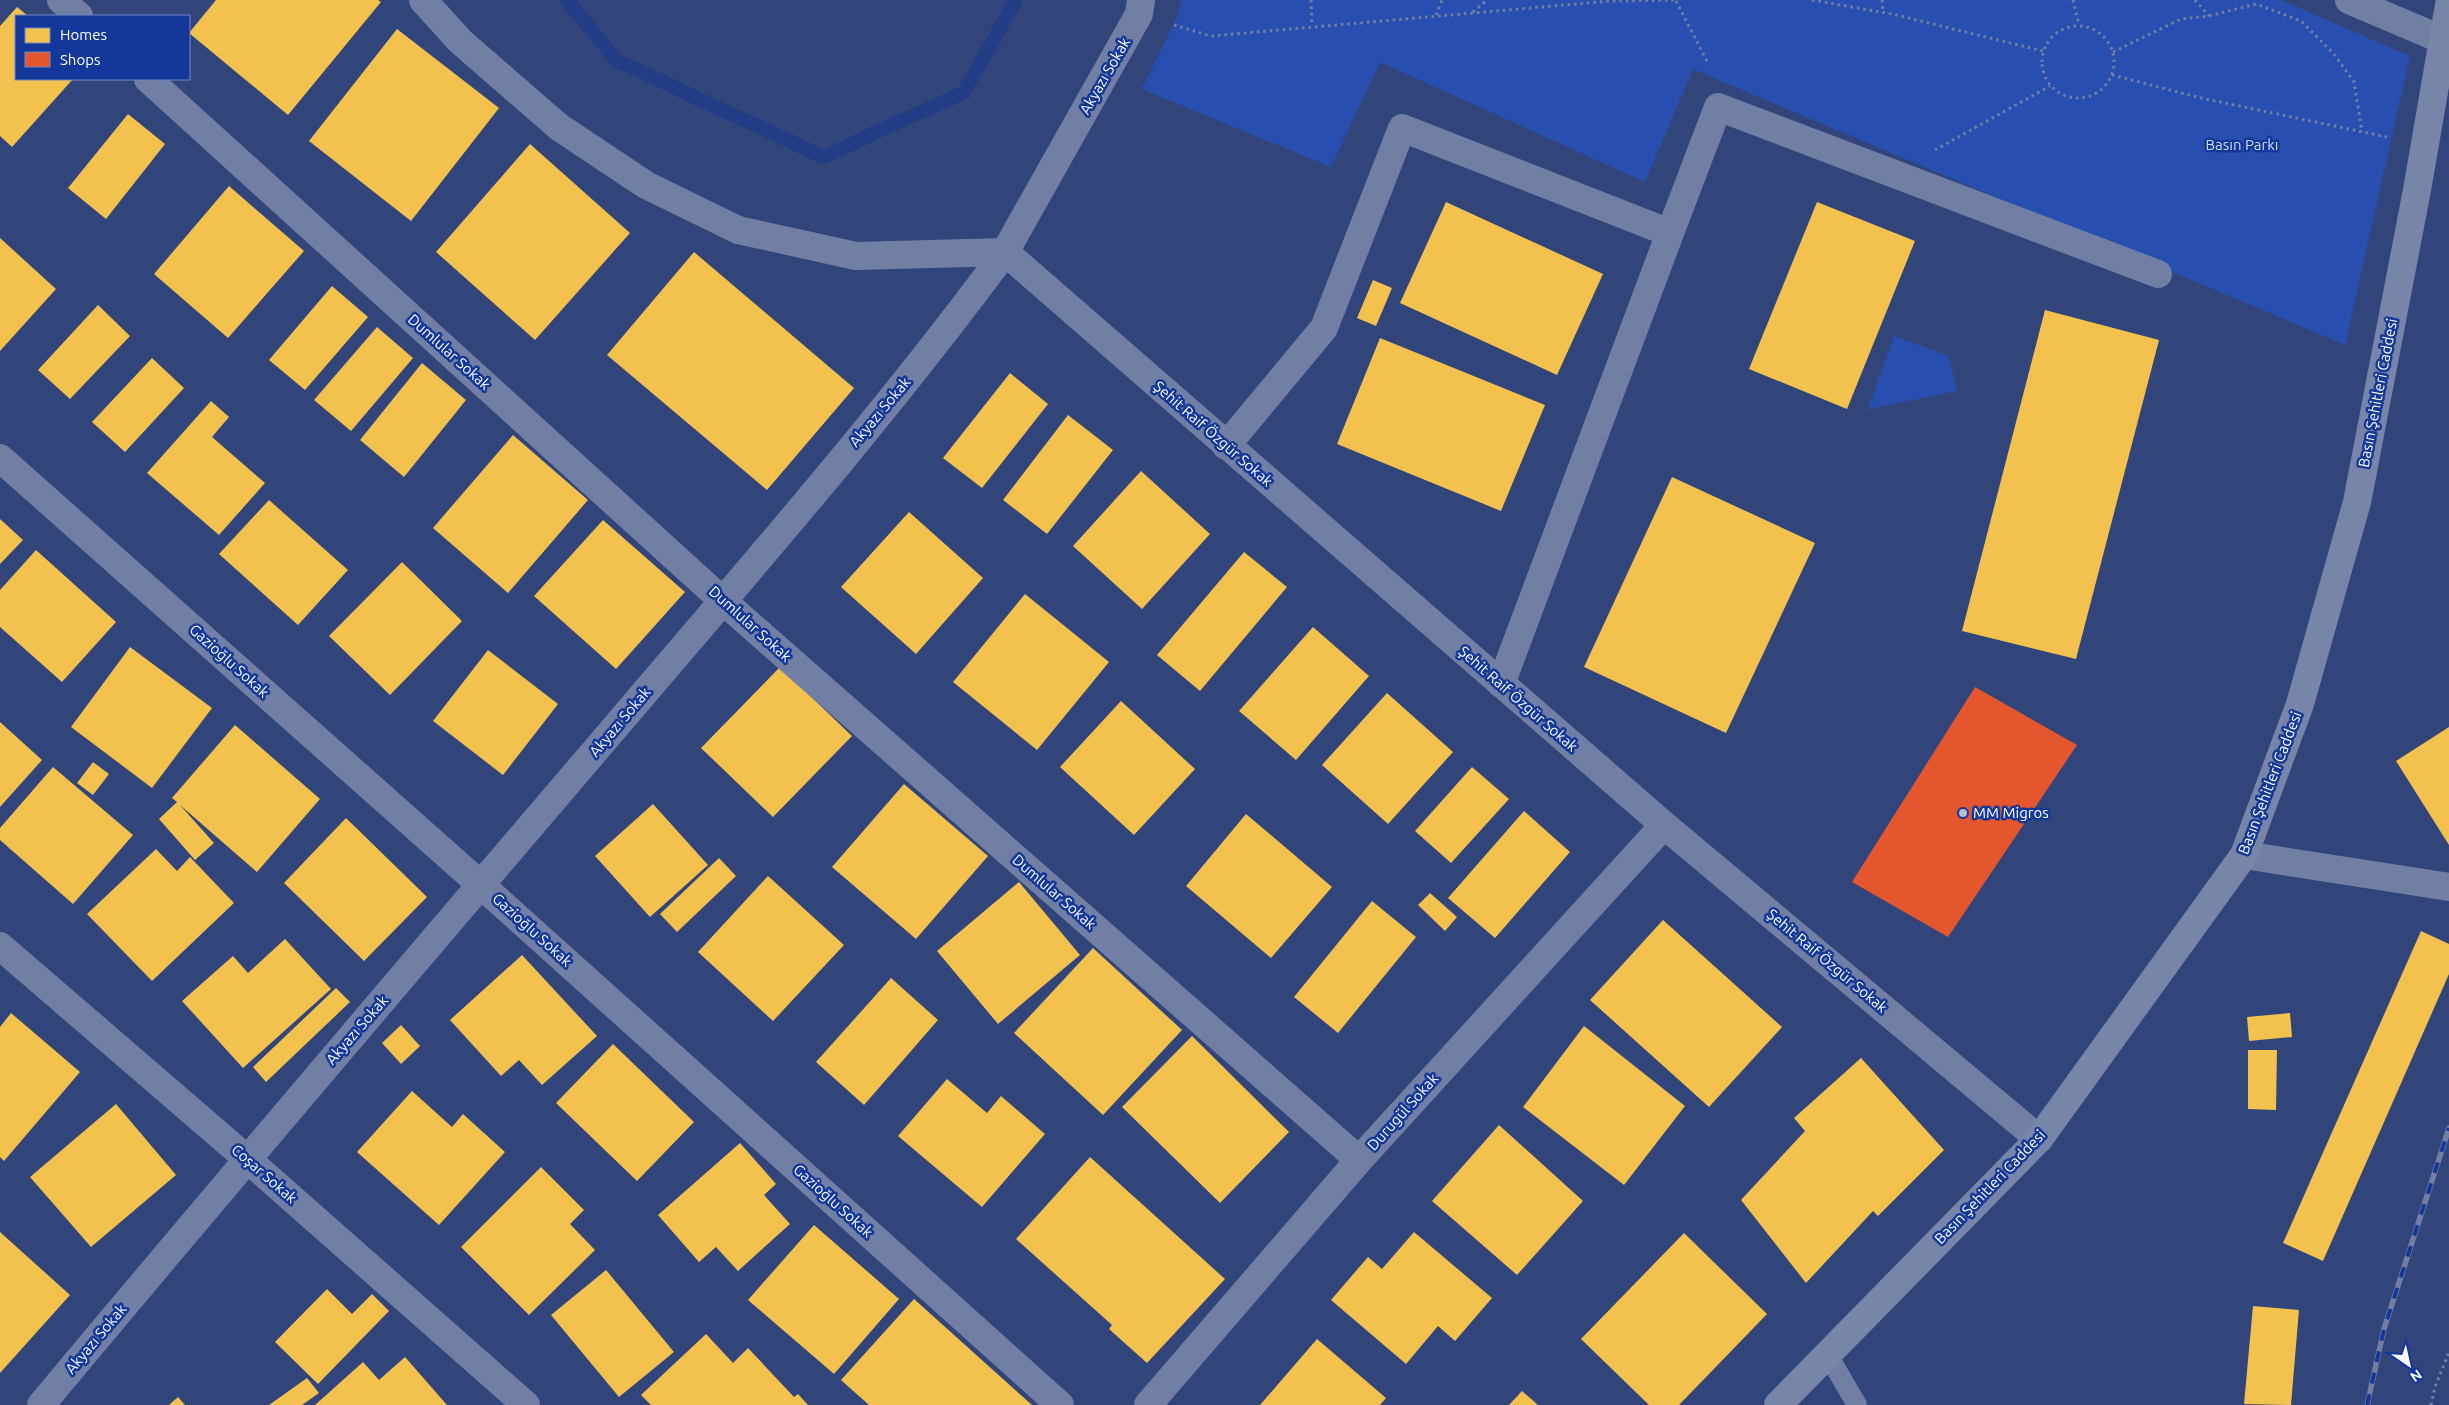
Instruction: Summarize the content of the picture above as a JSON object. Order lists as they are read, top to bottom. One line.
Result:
{"streets":{"main road":["Basın Şehitleri Caddesi"],"street":["Akyazı Sokak","Dumlular Sokak","Şehit Raif Özgür Sokak","Gazioğlu Sokak","Durugül Sokak","Coşar Sokak"]},"crossings":[["Akyazı Sokak","Dumlular Sokak"],["Akyazı Sokak","Şehit Raif Özgür Sokak"],["Akyazı Sokak","Gazioğlu Sokak"],["Akyazı Sokak","Coşar Sokak"],["Dumlular Sokak","Durugül Sokak"],["Basın Şehitleri Caddesi","Şehit Raif Özgür Sokak"],["Şehit Raif Özgür Sokak","Durugül Sokak"]],"parks":["Basın Parkı"],"places":["MM Migros"],"legend":["Homes","Shops"],"north":"bottom right"}
